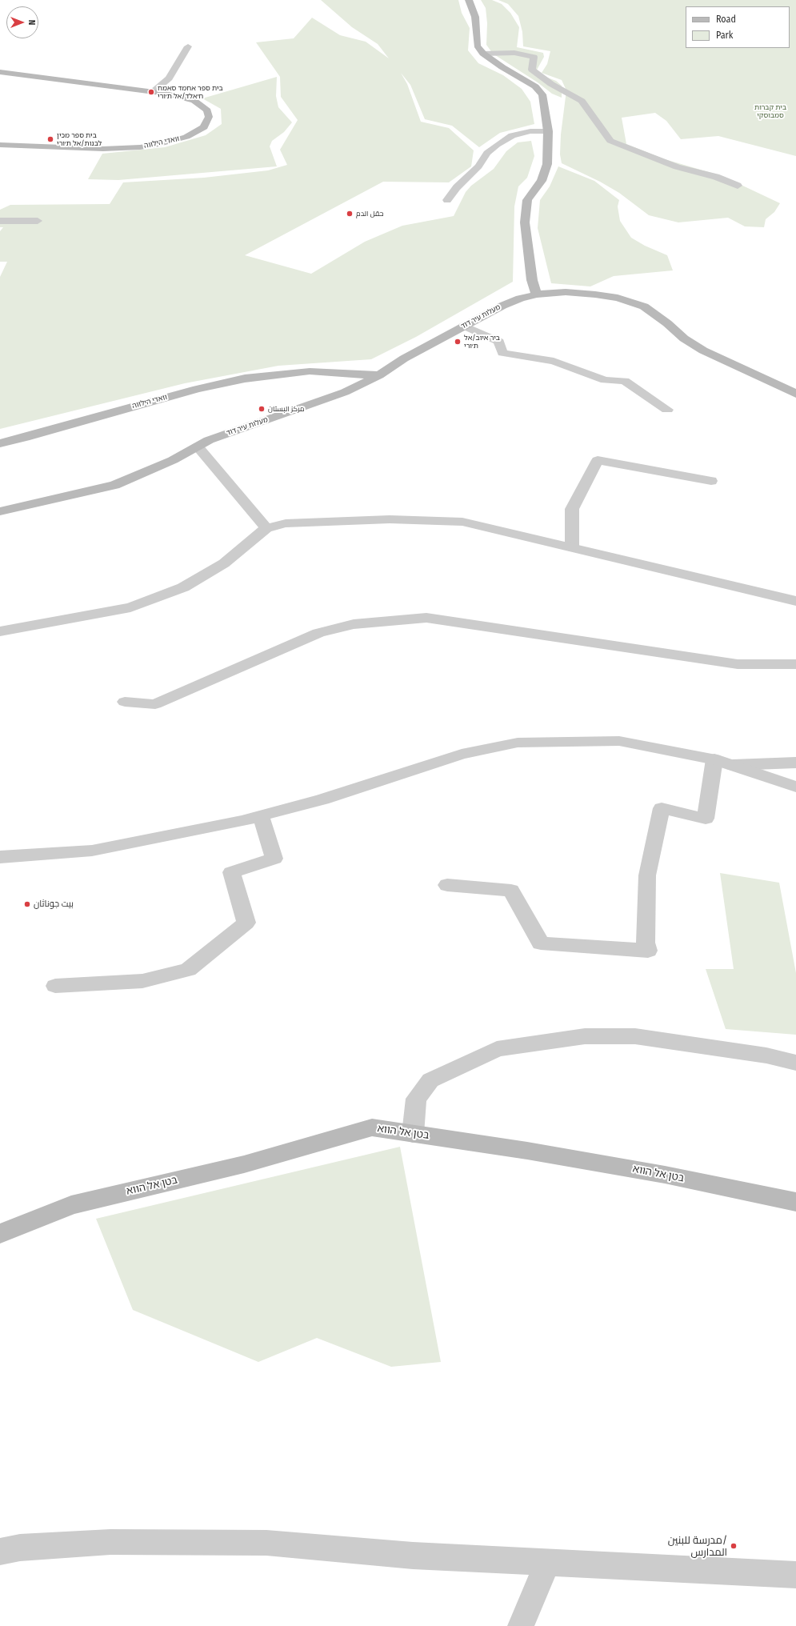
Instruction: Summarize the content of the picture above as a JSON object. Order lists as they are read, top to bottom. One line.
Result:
{"streets":{"street":["וואדי הילווה","מעלות עיר דוד","בטן אל הווא"]},"crossings":[["וואדי הילווה","מעלות עיר דוד"]],"parks":["בית קברות סמבוסקי"],"places":["בית ספר אחמד סאמח ח׳אלד/אל ת׳ורי","בית ספר מכין לבנות/אל ת׳ורי","حقل الدم","ביר איוב/אל ת׳ורי","مركز البستان","بيت جوناثان","مدرسة للبنين/ المدارس"],"legend":["Road","Park"],"north":"right"}
